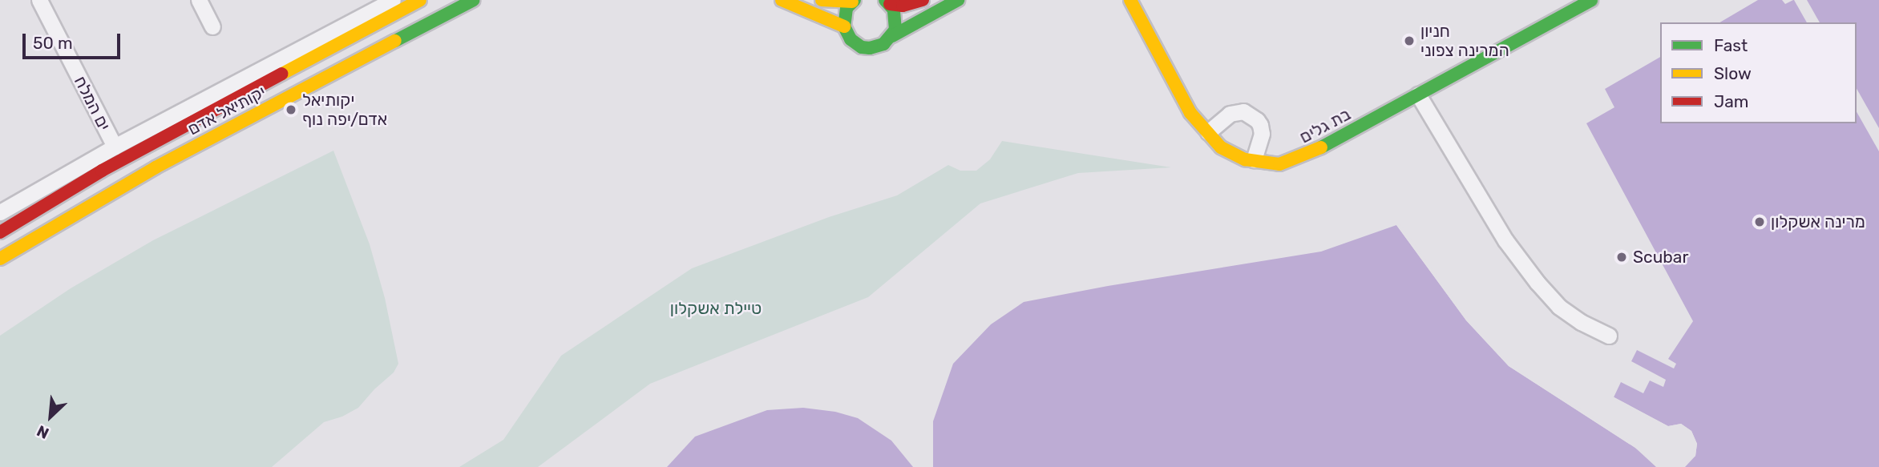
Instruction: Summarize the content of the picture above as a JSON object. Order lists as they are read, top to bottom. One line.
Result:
{"streets":{"main road":["יקותיאל אדם","בת גלים"],"street":["ים המלח"]},"parks":["טיילת אשקלון"],"places":["חניון המרינה צפוני","יקותיאל אדם/יפה נוף","מרינה אשקלון","Scubar"],"legend":["Fast","Slow","Jam"],"scale_bar":"50 m","north":"bottom left"}
